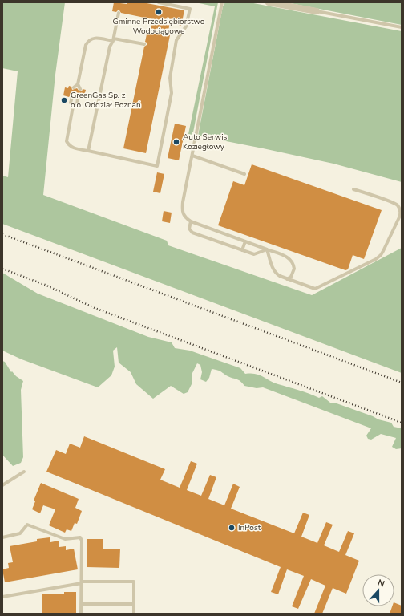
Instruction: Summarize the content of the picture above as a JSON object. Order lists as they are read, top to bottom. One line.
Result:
{"places":["Gminne Przedsiębiorstwo Wodociągowe","GreenGas Sp. z o.o. Oddział Poznań","Auto Serwis Koziegłowy","InPost"],"north":"top"}
